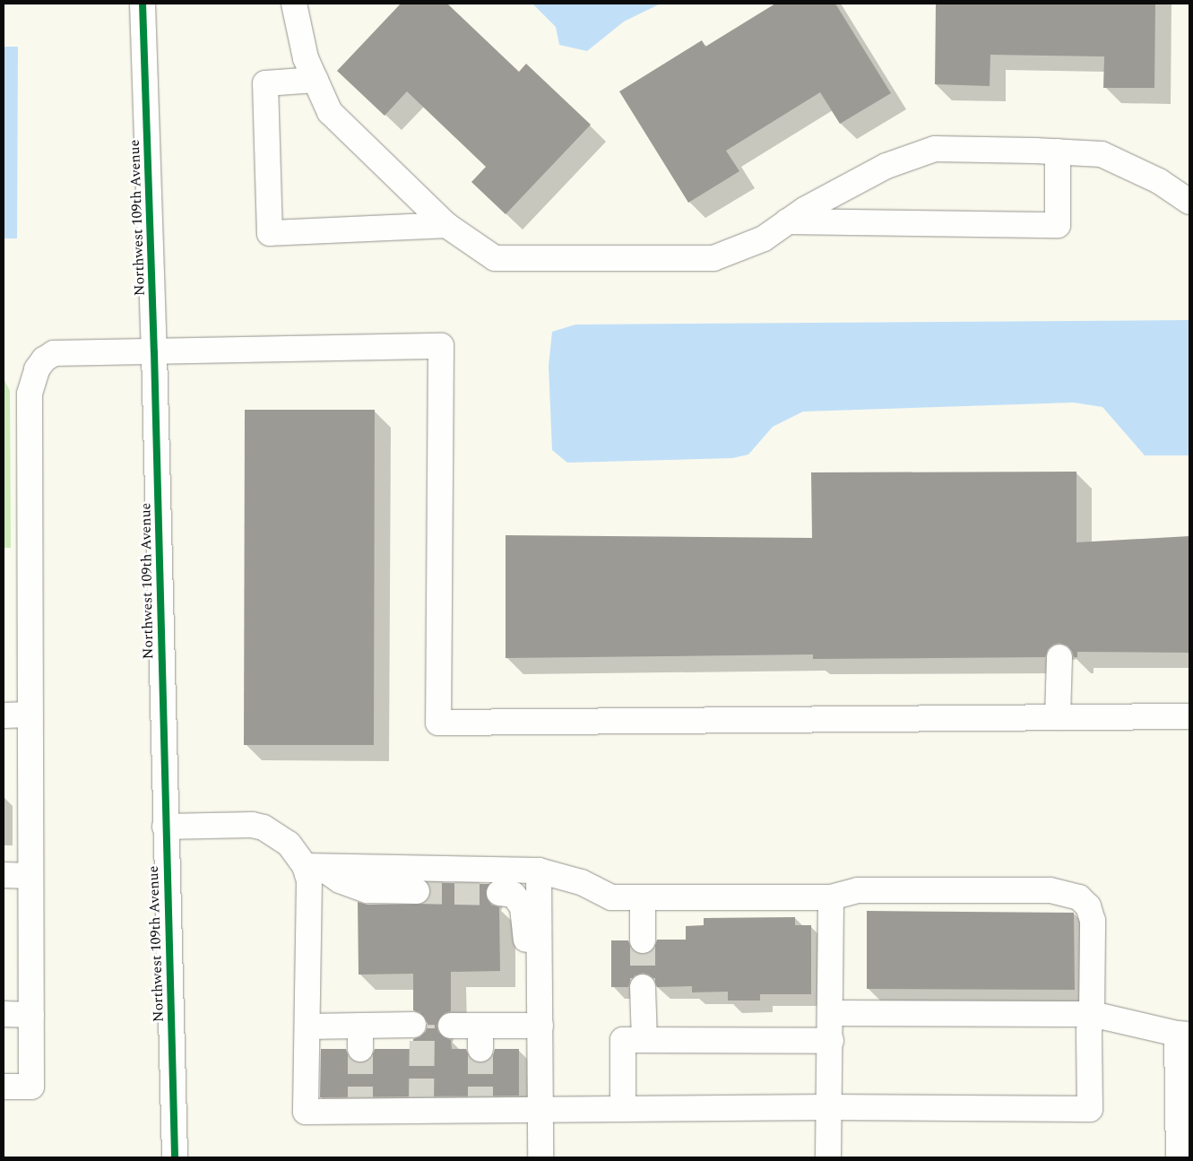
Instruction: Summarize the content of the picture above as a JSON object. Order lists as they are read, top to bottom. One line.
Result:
{"streets":{"street":["Northwest 109th Avenue"]}}
